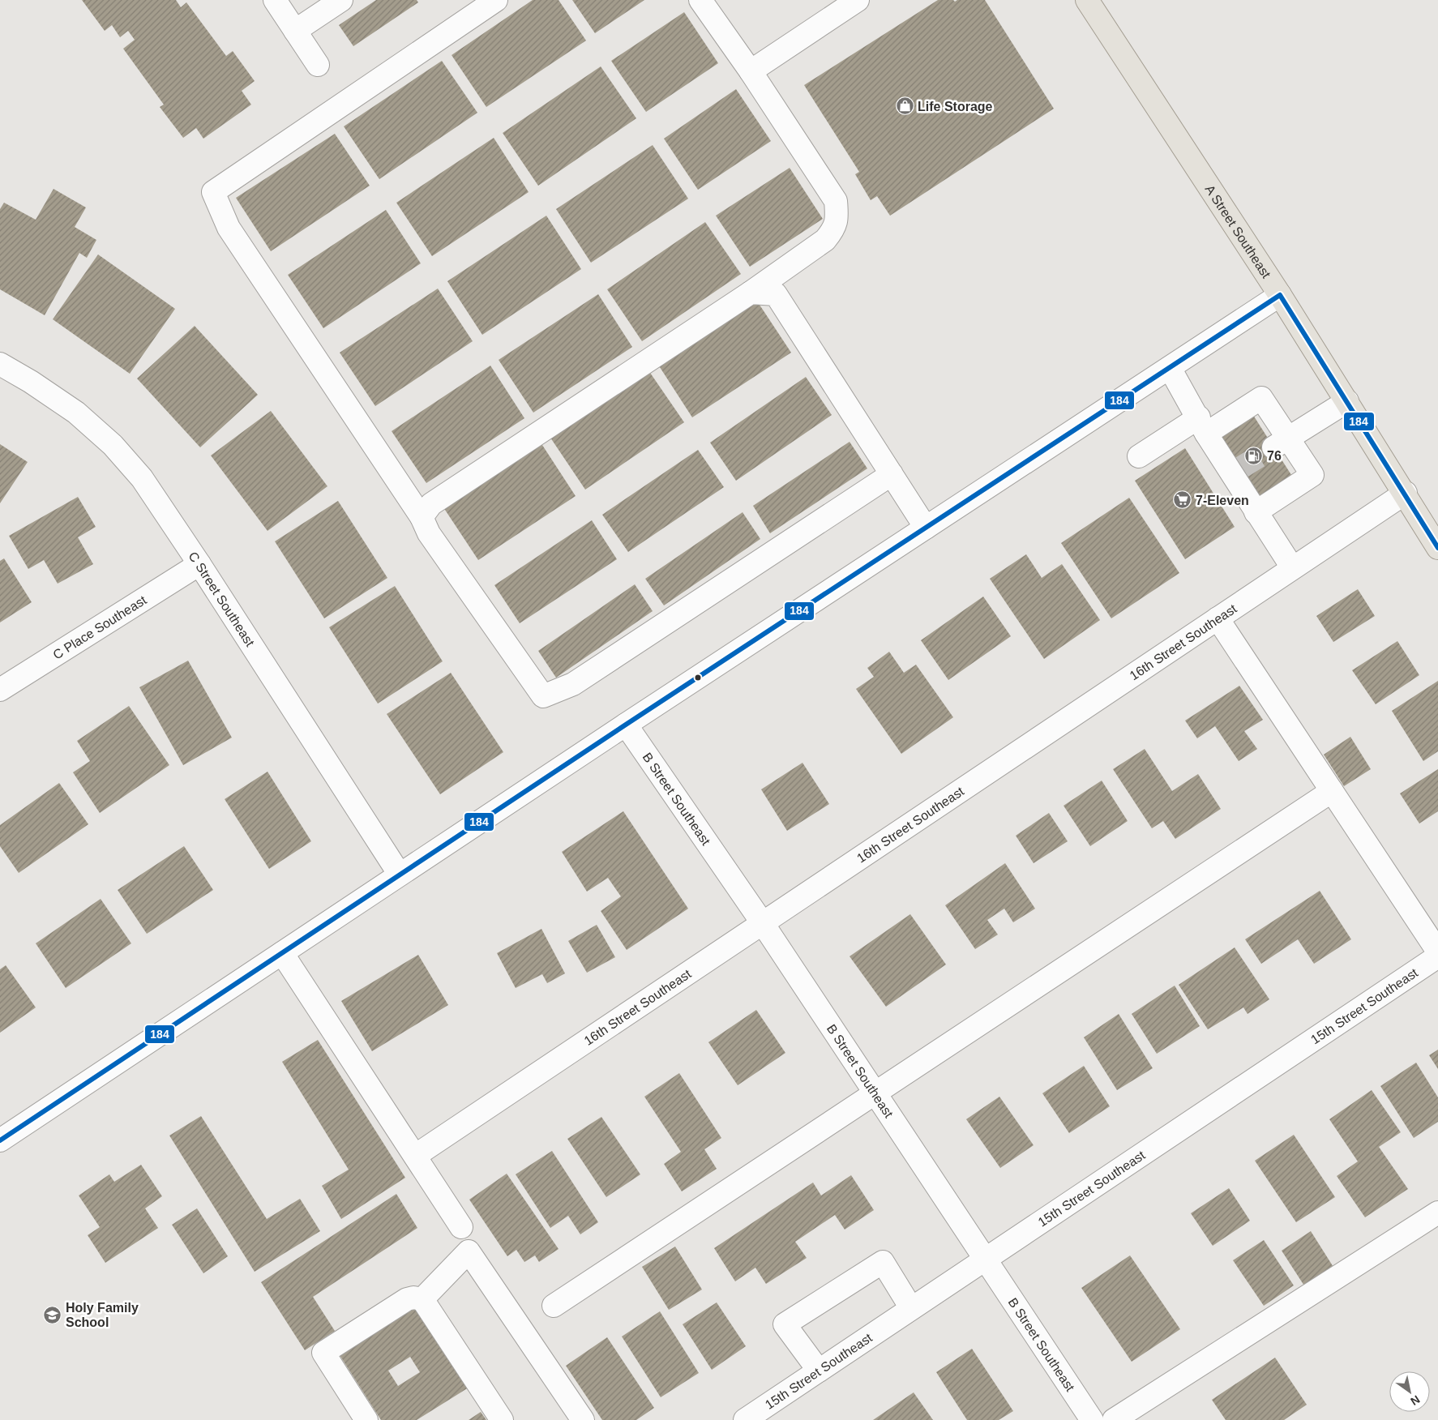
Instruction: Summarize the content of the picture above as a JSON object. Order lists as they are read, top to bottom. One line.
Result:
{"streets":{"main road":["A Street Southeast"],"street":["C Street Southeast","C Place Southeast","16th Street Southeast","B Street Southeast","15th Street Southeast"]},"crossings":[["A Street Southeast","16th Street Southeast"],["C Street Southeast","C Place Southeast"],["16th Street Southeast","B Street Southeast"],["B Street Southeast","15th Street Southeast"]],"places":{"shop":["Life Storage"],"fuel station":["76"],"supermarket":["7-Eleven"],"school or university":["Holy Family School"]},"lines":["transit line 184"],"north":"bottom right"}
